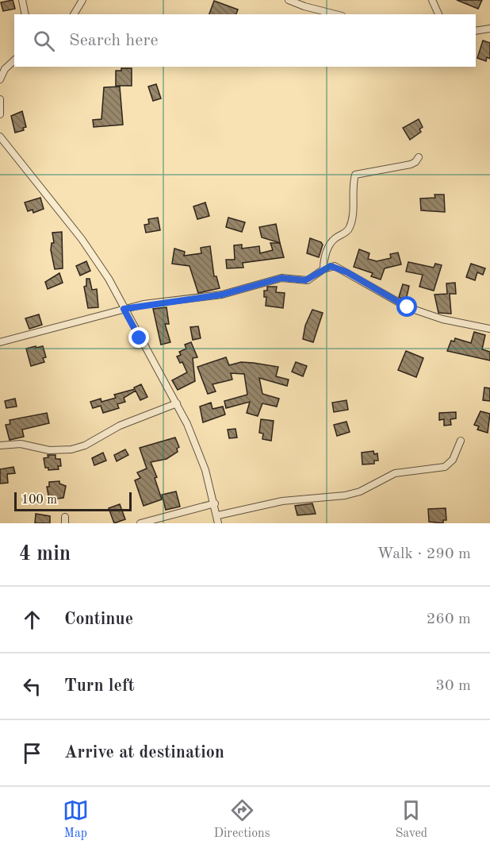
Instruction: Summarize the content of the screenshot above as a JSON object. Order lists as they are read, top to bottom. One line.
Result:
{"scale_bar":"100 m","page":{"search":"Search here","scale":"100 m","heading":["4 min","Walk · 290 m"],"list":[["Continue","260 m"],["Turn left","30 m"],"Arrive at destination"],"nav":["Map","Directions","Saved"]}}
